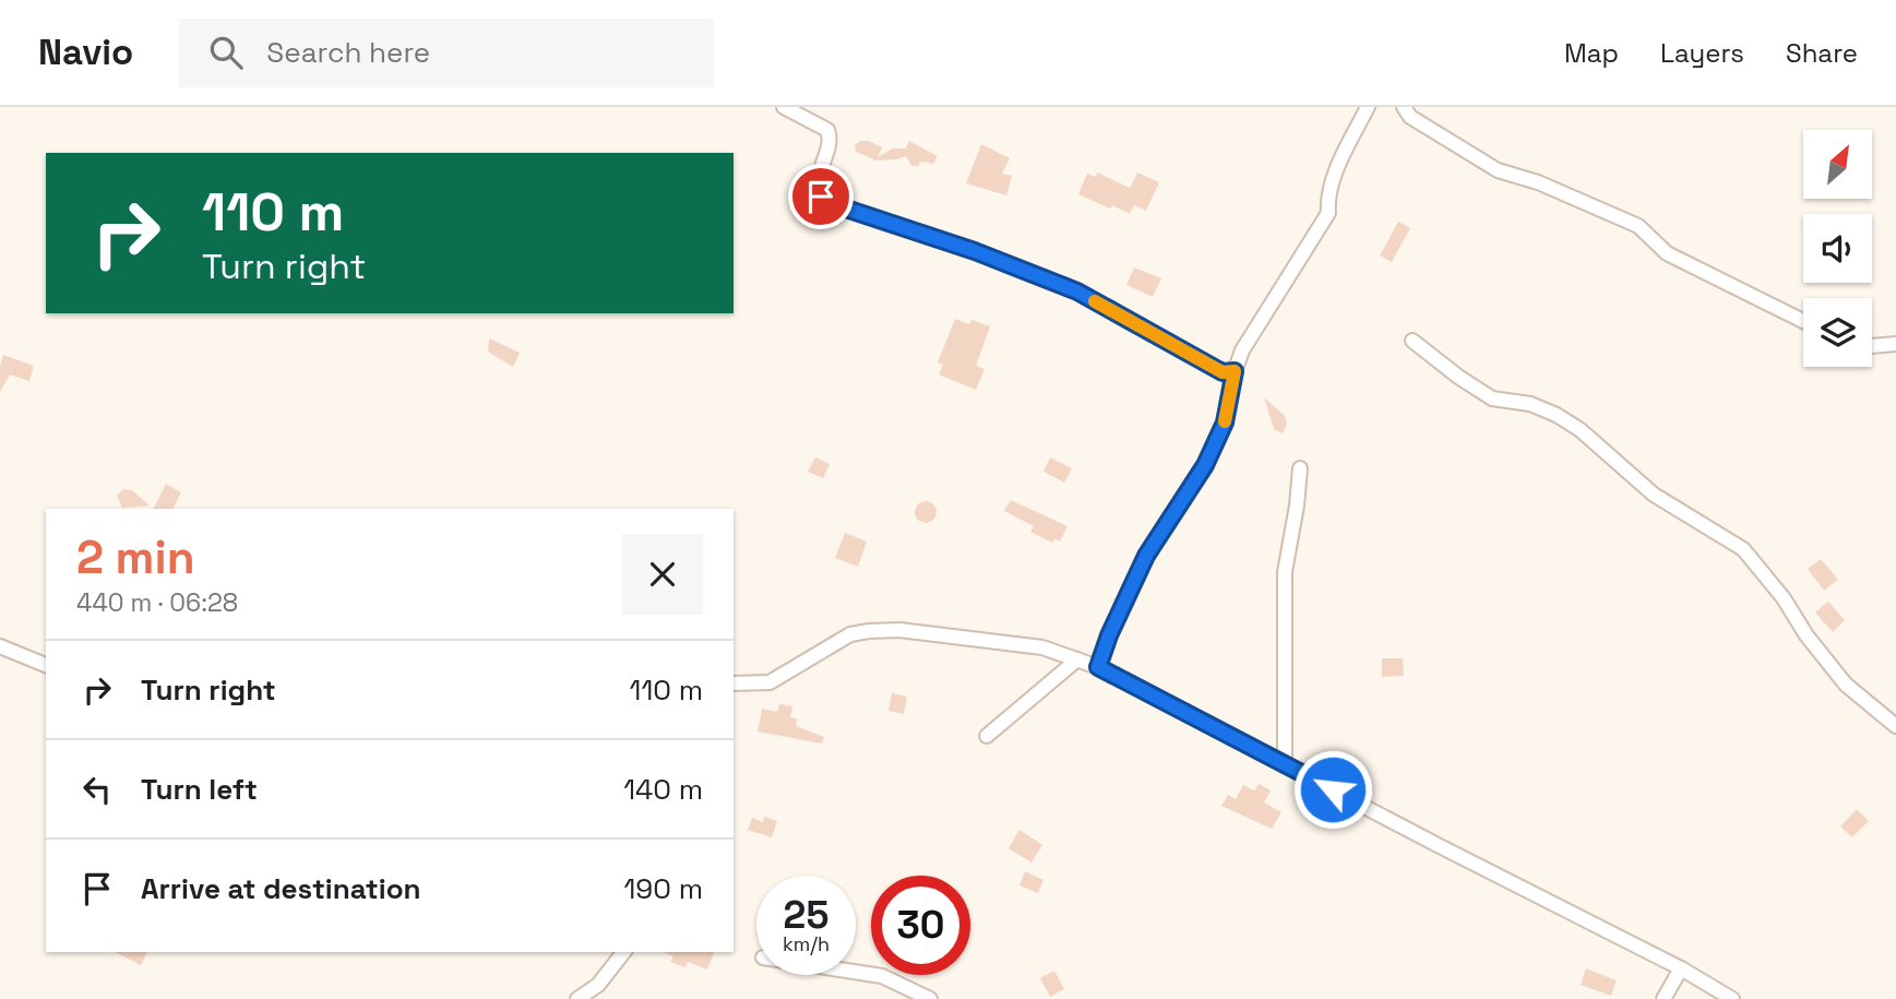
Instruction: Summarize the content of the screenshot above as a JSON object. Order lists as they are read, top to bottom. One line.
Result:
{"north":"top right","page":{"header":"Navio","search":"Search here","nav":["Map","Layers","Share"],"turn":["110 m","Turn right"],"heading":["2 min","440 m · 06:28"],"list":[{"name":"Turn right","value":"110 m"},{"name":"Turn left","value":"140 m"},{"name":"Arrive at destination","value":"190 m"}],"speed":"25 km/h","limit":"30"}}
